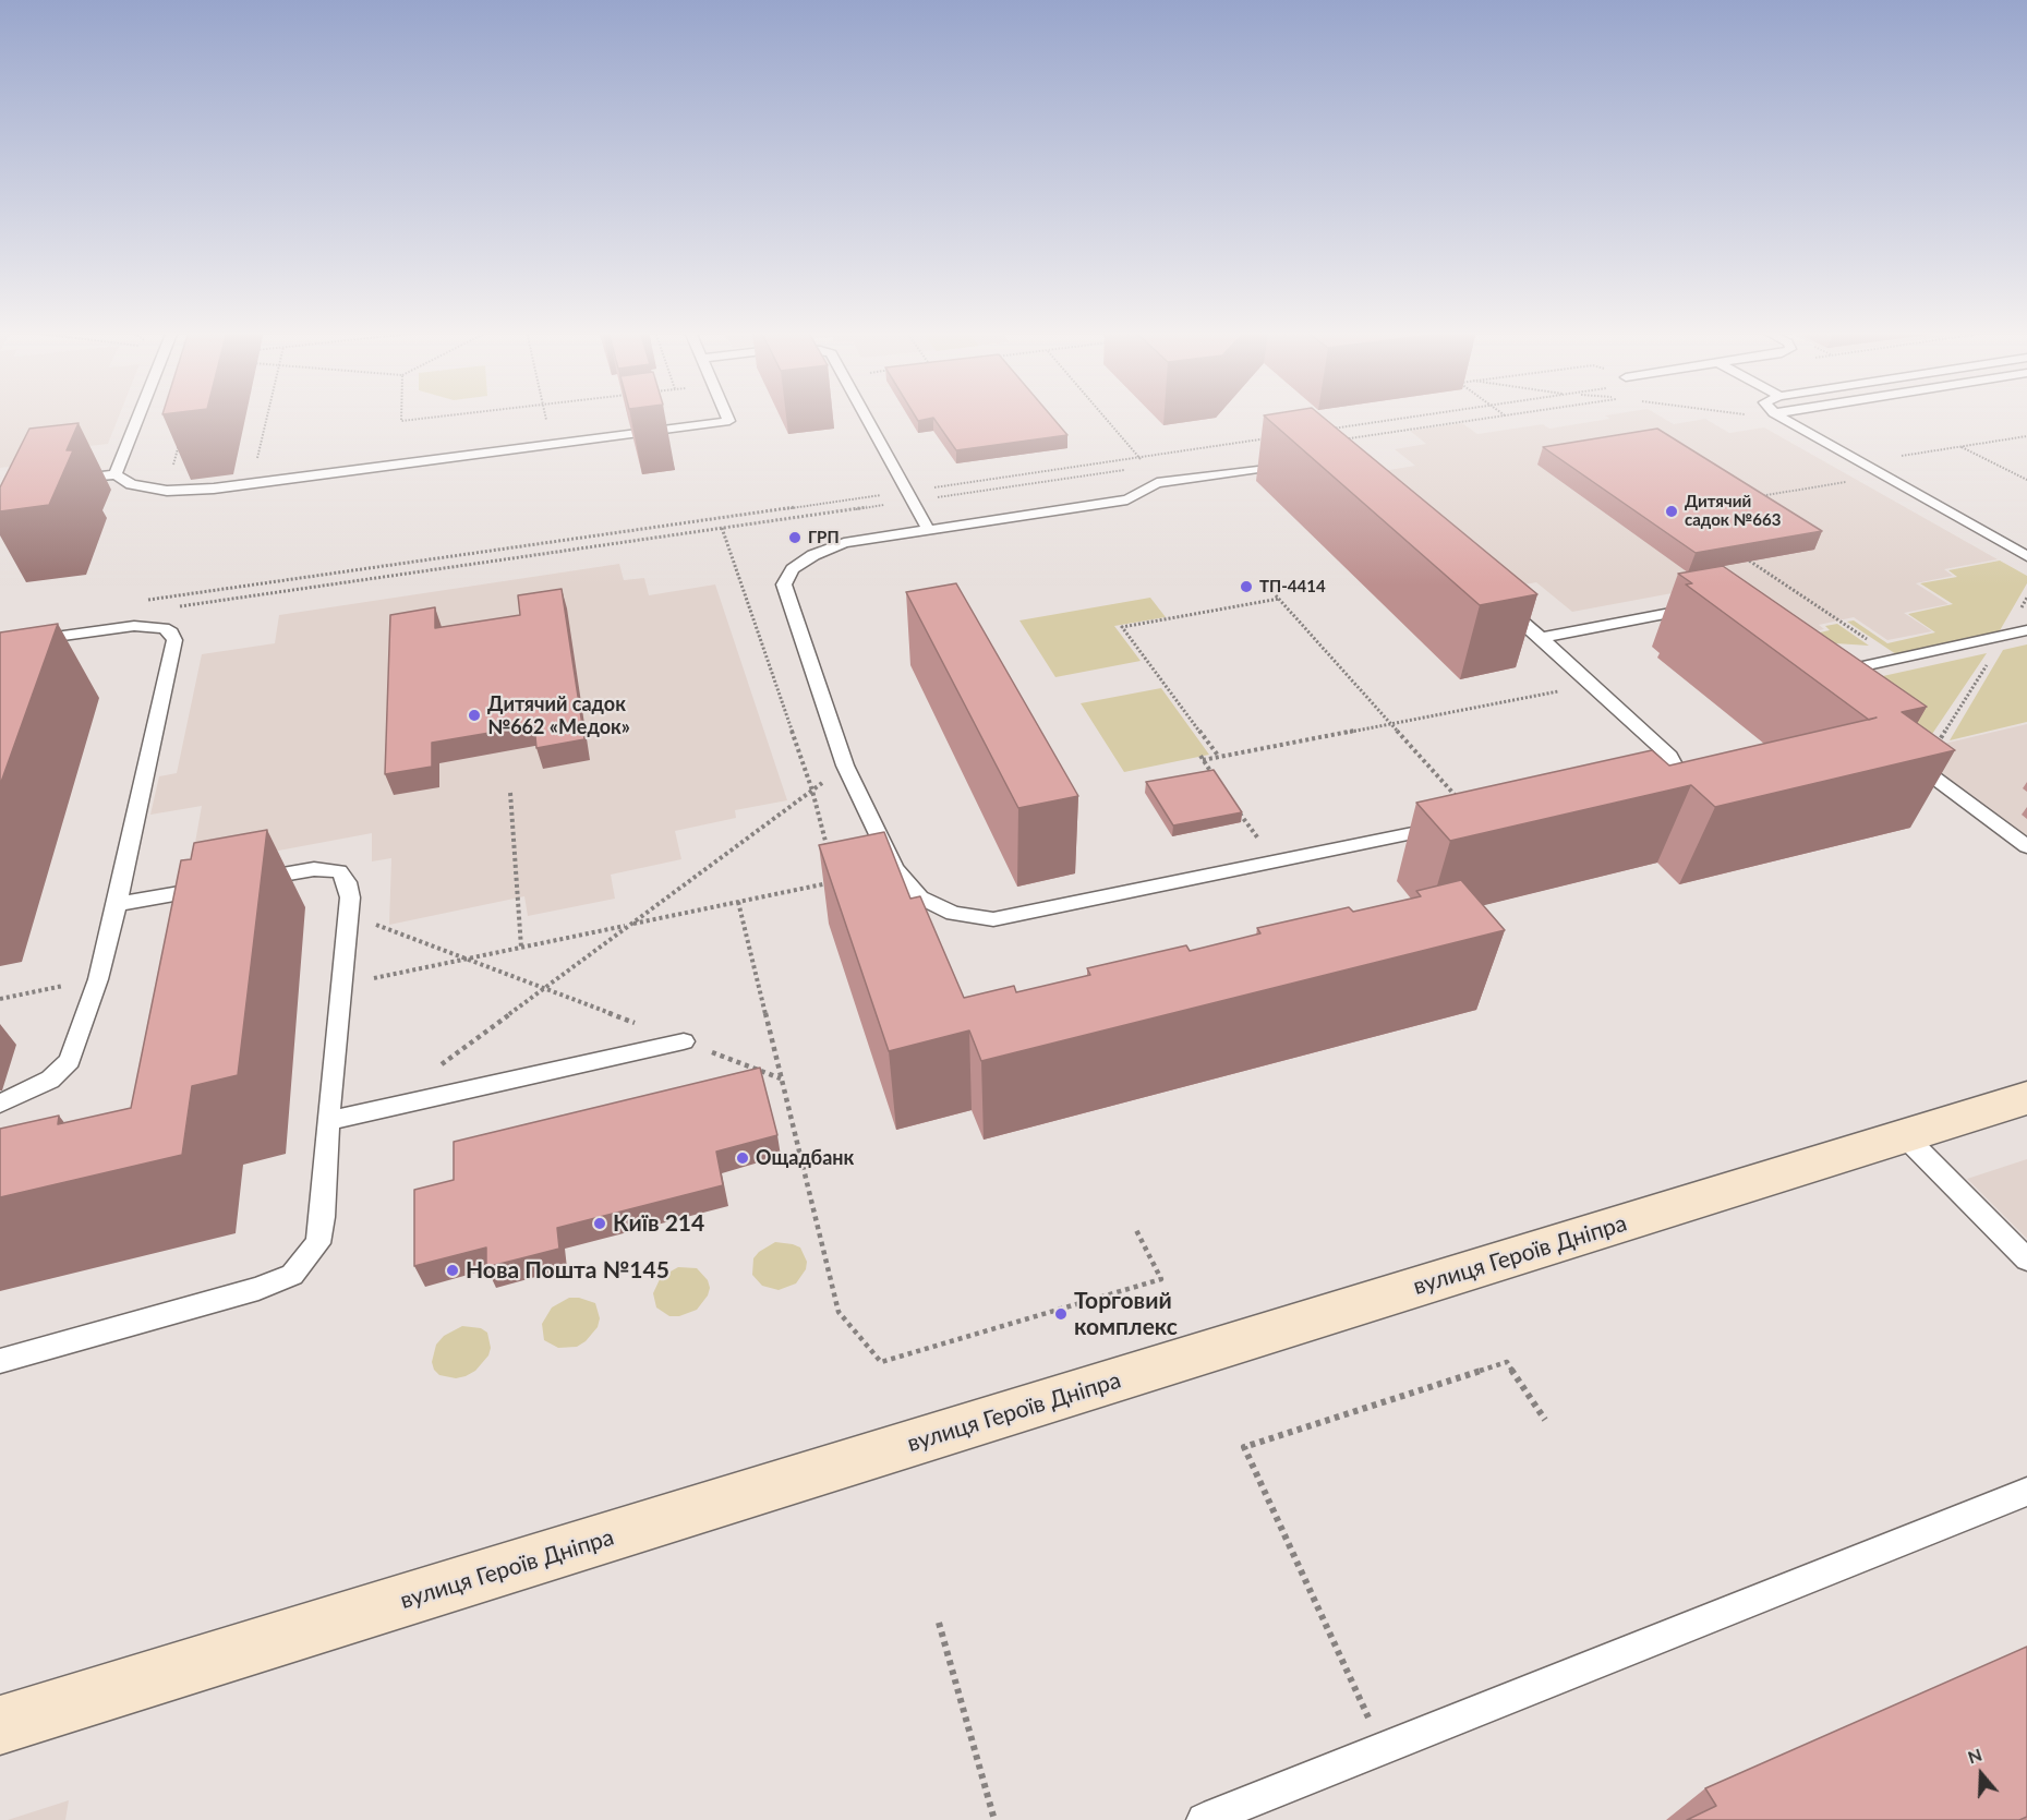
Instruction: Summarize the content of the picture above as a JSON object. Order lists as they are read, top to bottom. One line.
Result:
{"streets":{"main road":["вулиця Героїв Дніпра"]},"places":["Дитячий садок №663","ГРП","ТП-4414","Дитячий садок №662 «Медок»","Ощадбанк","Київ 214","Нова Пошта №145","Торговий комплекс"],"north":"top"}
